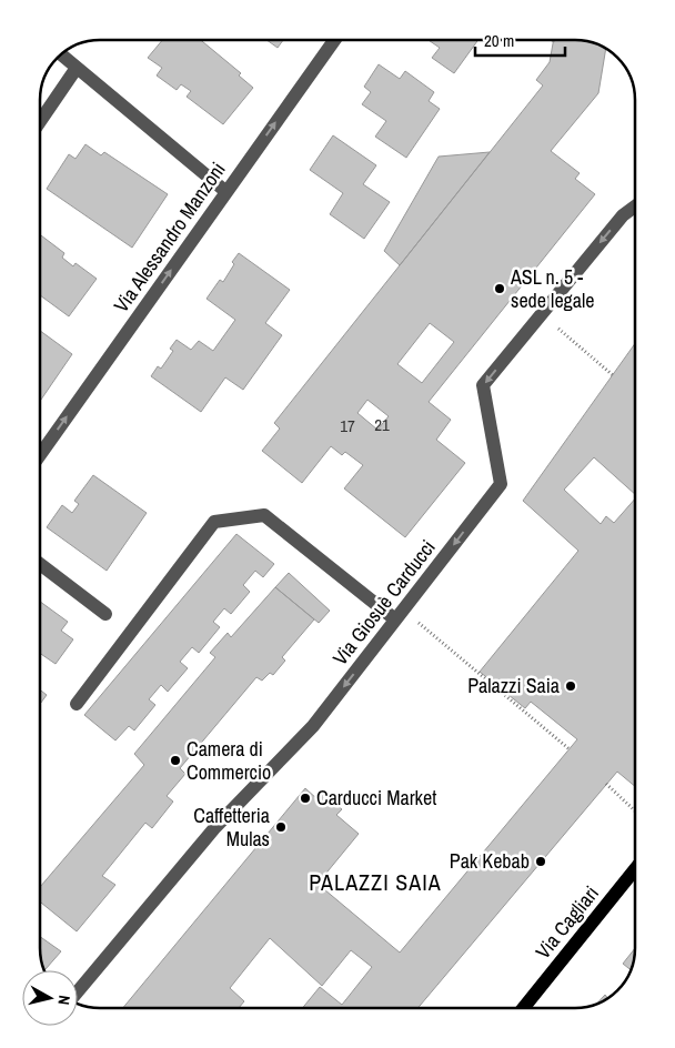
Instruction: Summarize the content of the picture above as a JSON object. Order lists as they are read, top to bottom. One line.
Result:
{"streets":{"main road":["Via Cagliari"],"street":["Via Alessandro Manzoni","Via Giosuè Carducci"]},"one_way":["Via Alessandro Manzoni","Via Giosuè Carducci"],"districts":["PALAZZI SAIA"],"places":["ASL n. 5 - sede legale","Palazzi Saia","Camera di Commercio","Carducci Market","Caffetteria Mulas","Pak Kebab"],"house_numbers":["21","17"],"scale_bar":"20 m","north":"right"}
